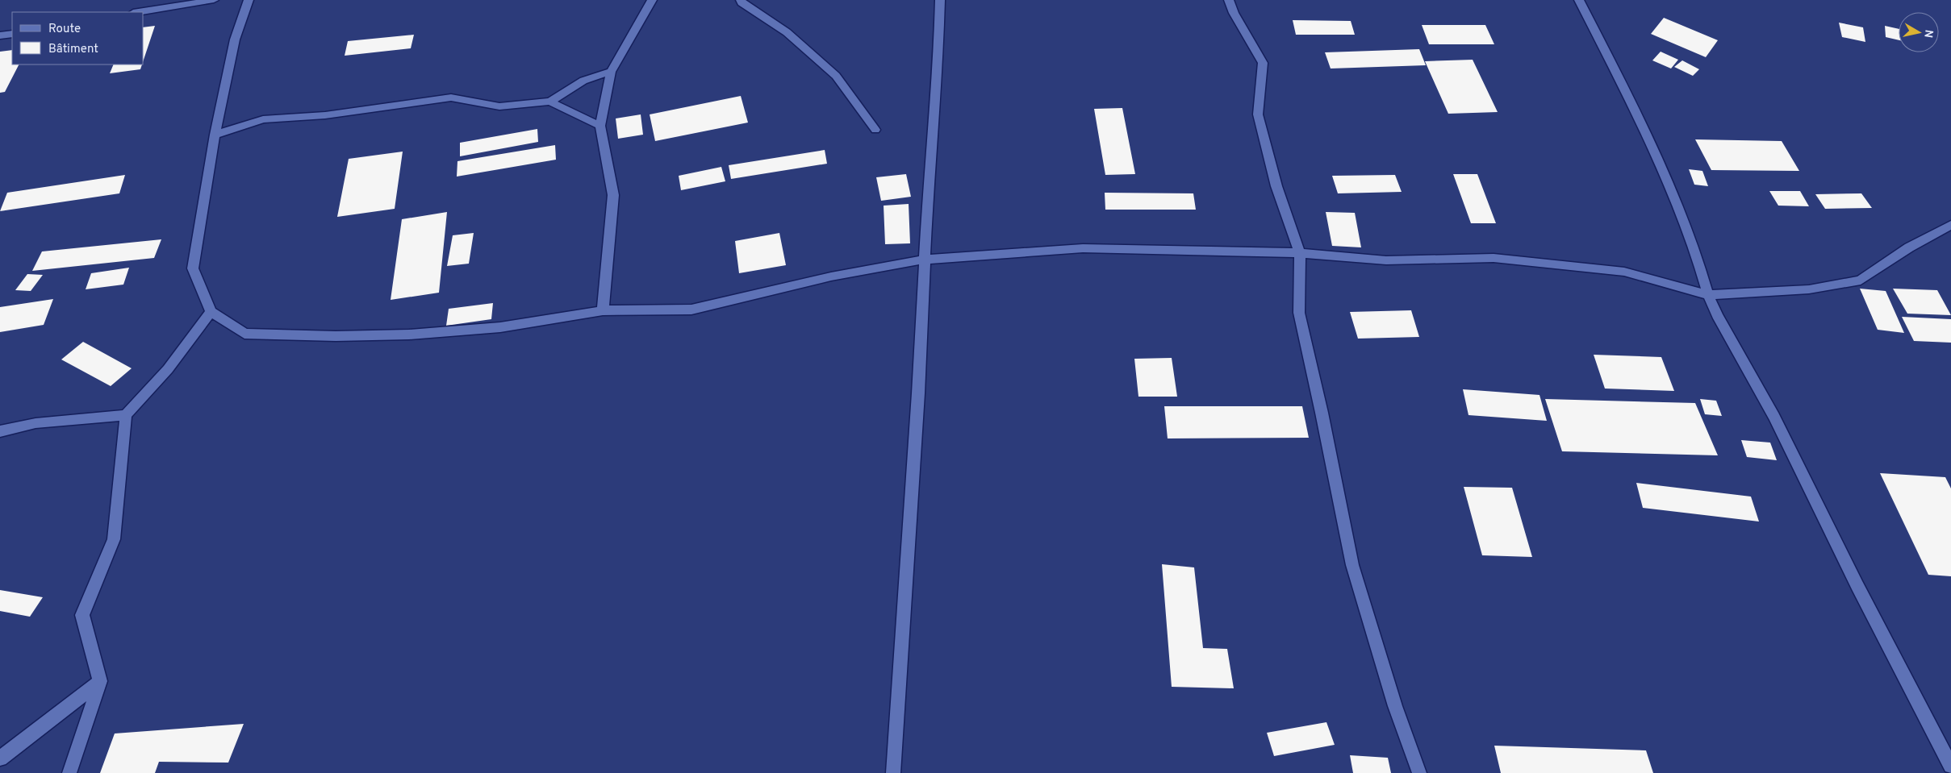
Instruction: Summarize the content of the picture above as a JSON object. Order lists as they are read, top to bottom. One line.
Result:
{"legend":["Route","Bâtiment"],"north":"right"}
